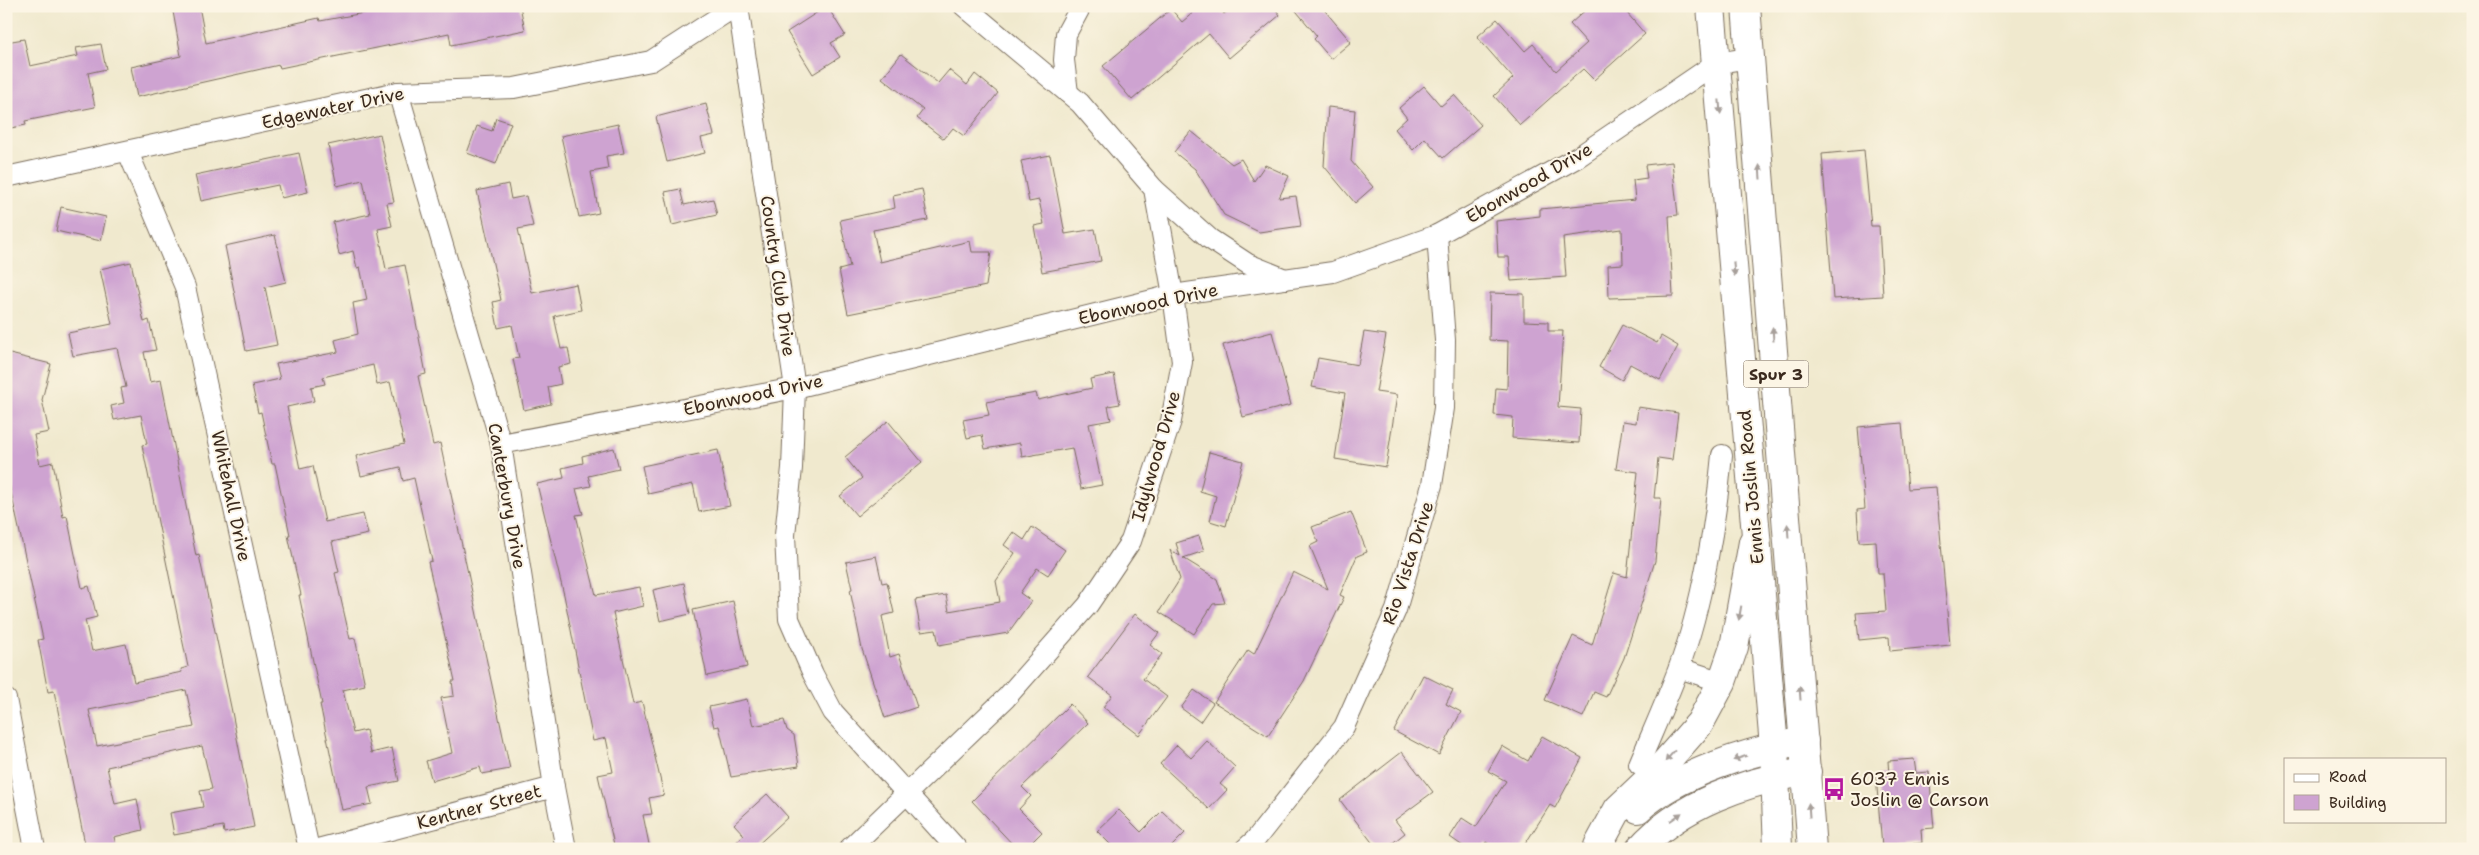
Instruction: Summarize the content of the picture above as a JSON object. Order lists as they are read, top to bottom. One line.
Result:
{"streets":{"main road":["Spur 3","Ennis Joslin Road"],"street":["Edgewater Drive","Ebonwood Drive","Country Club Drive","Idylwood Drive","Whitehall Drive","Canterbury Drive","Rio Vista Drive","Kentner Street"]},"crossings":[["Edgewater Drive","Country Club Drive"],["Edgewater Drive","Whitehall Drive"],["Edgewater Drive","Canterbury Drive"],["Ebonwood Drive","Country Club Drive"],["Ebonwood Drive","Idylwood Drive"],["Ebonwood Drive","Ennis Joslin Road"],["Ebonwood Drive","Canterbury Drive"],["Ebonwood Drive","Rio Vista Drive"],["Country Club Drive","Idylwood Drive"],["Canterbury Drive","Kentner Street"]],"places":{"bus stop":["6037 Ennis Joslin @ Carson"]},"legend":["Road","Building"]}
